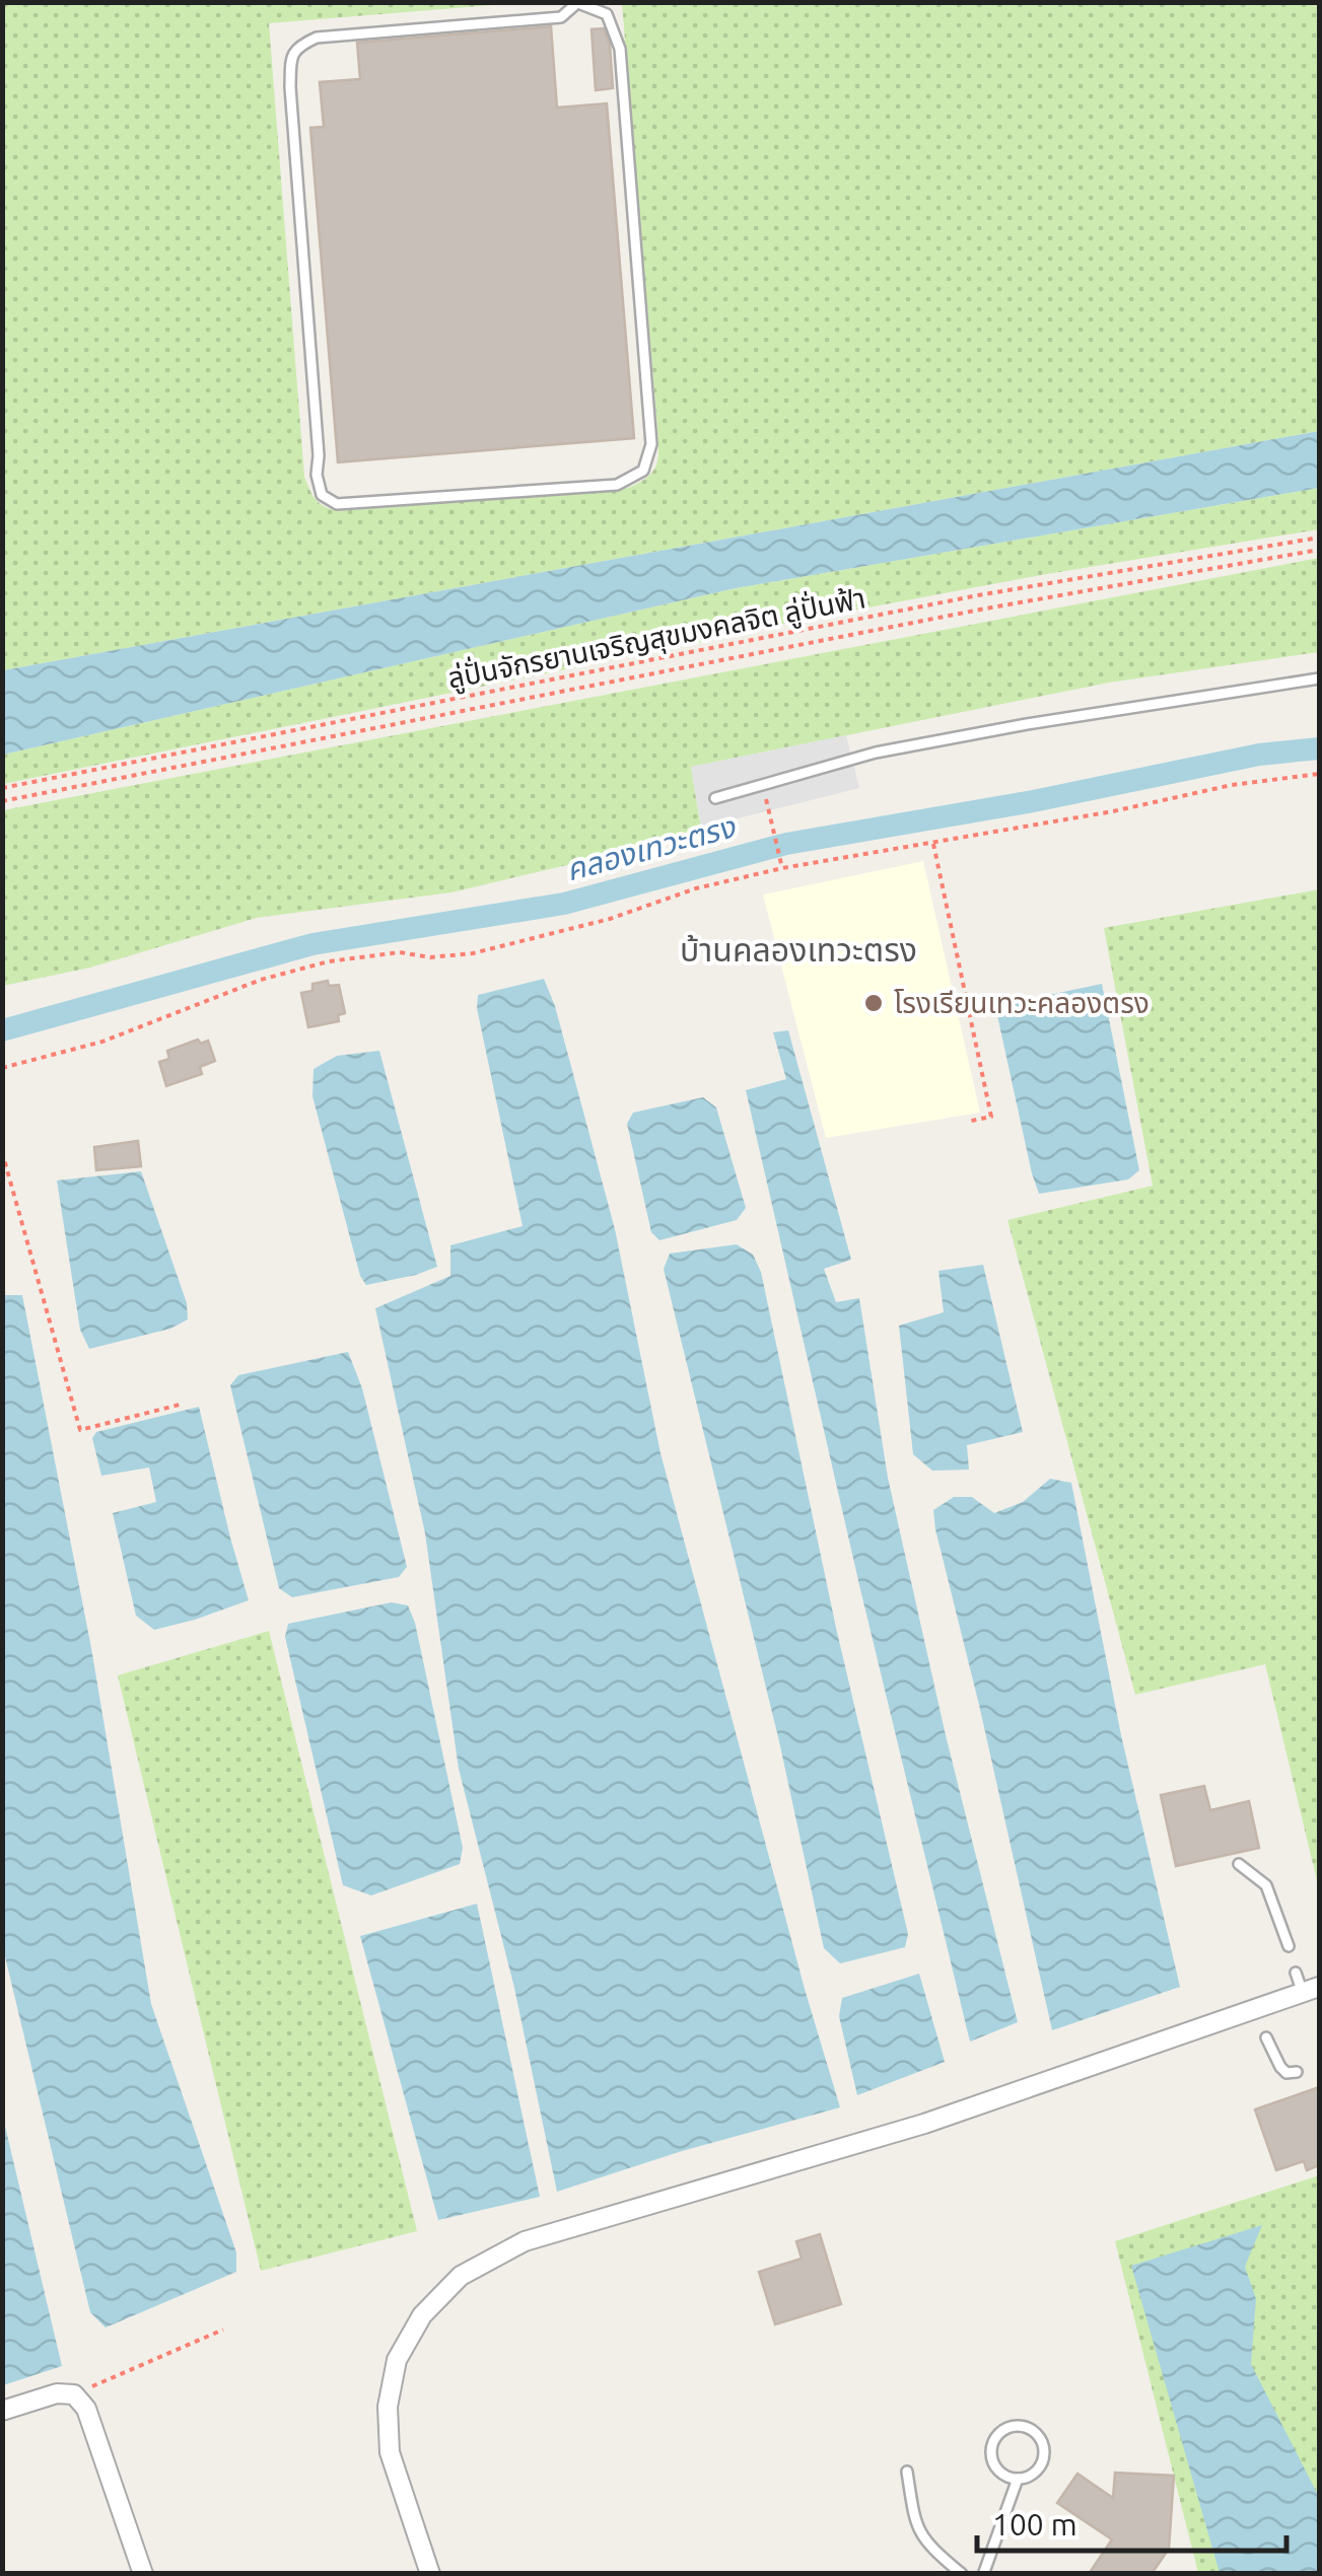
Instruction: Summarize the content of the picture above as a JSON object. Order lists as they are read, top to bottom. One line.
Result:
{"streets":{"path":["ลู่ปั่นจักรยานเจริญสุขมงคลจิต ลู่ปั่นฟ้า"]},"districts":["บ้านคลองเทวะตรง"],"water":["คลองเทวะตรง"],"places":["โรงเรียนเทวะคลองตรง"],"scale_bar":"100 m"}
